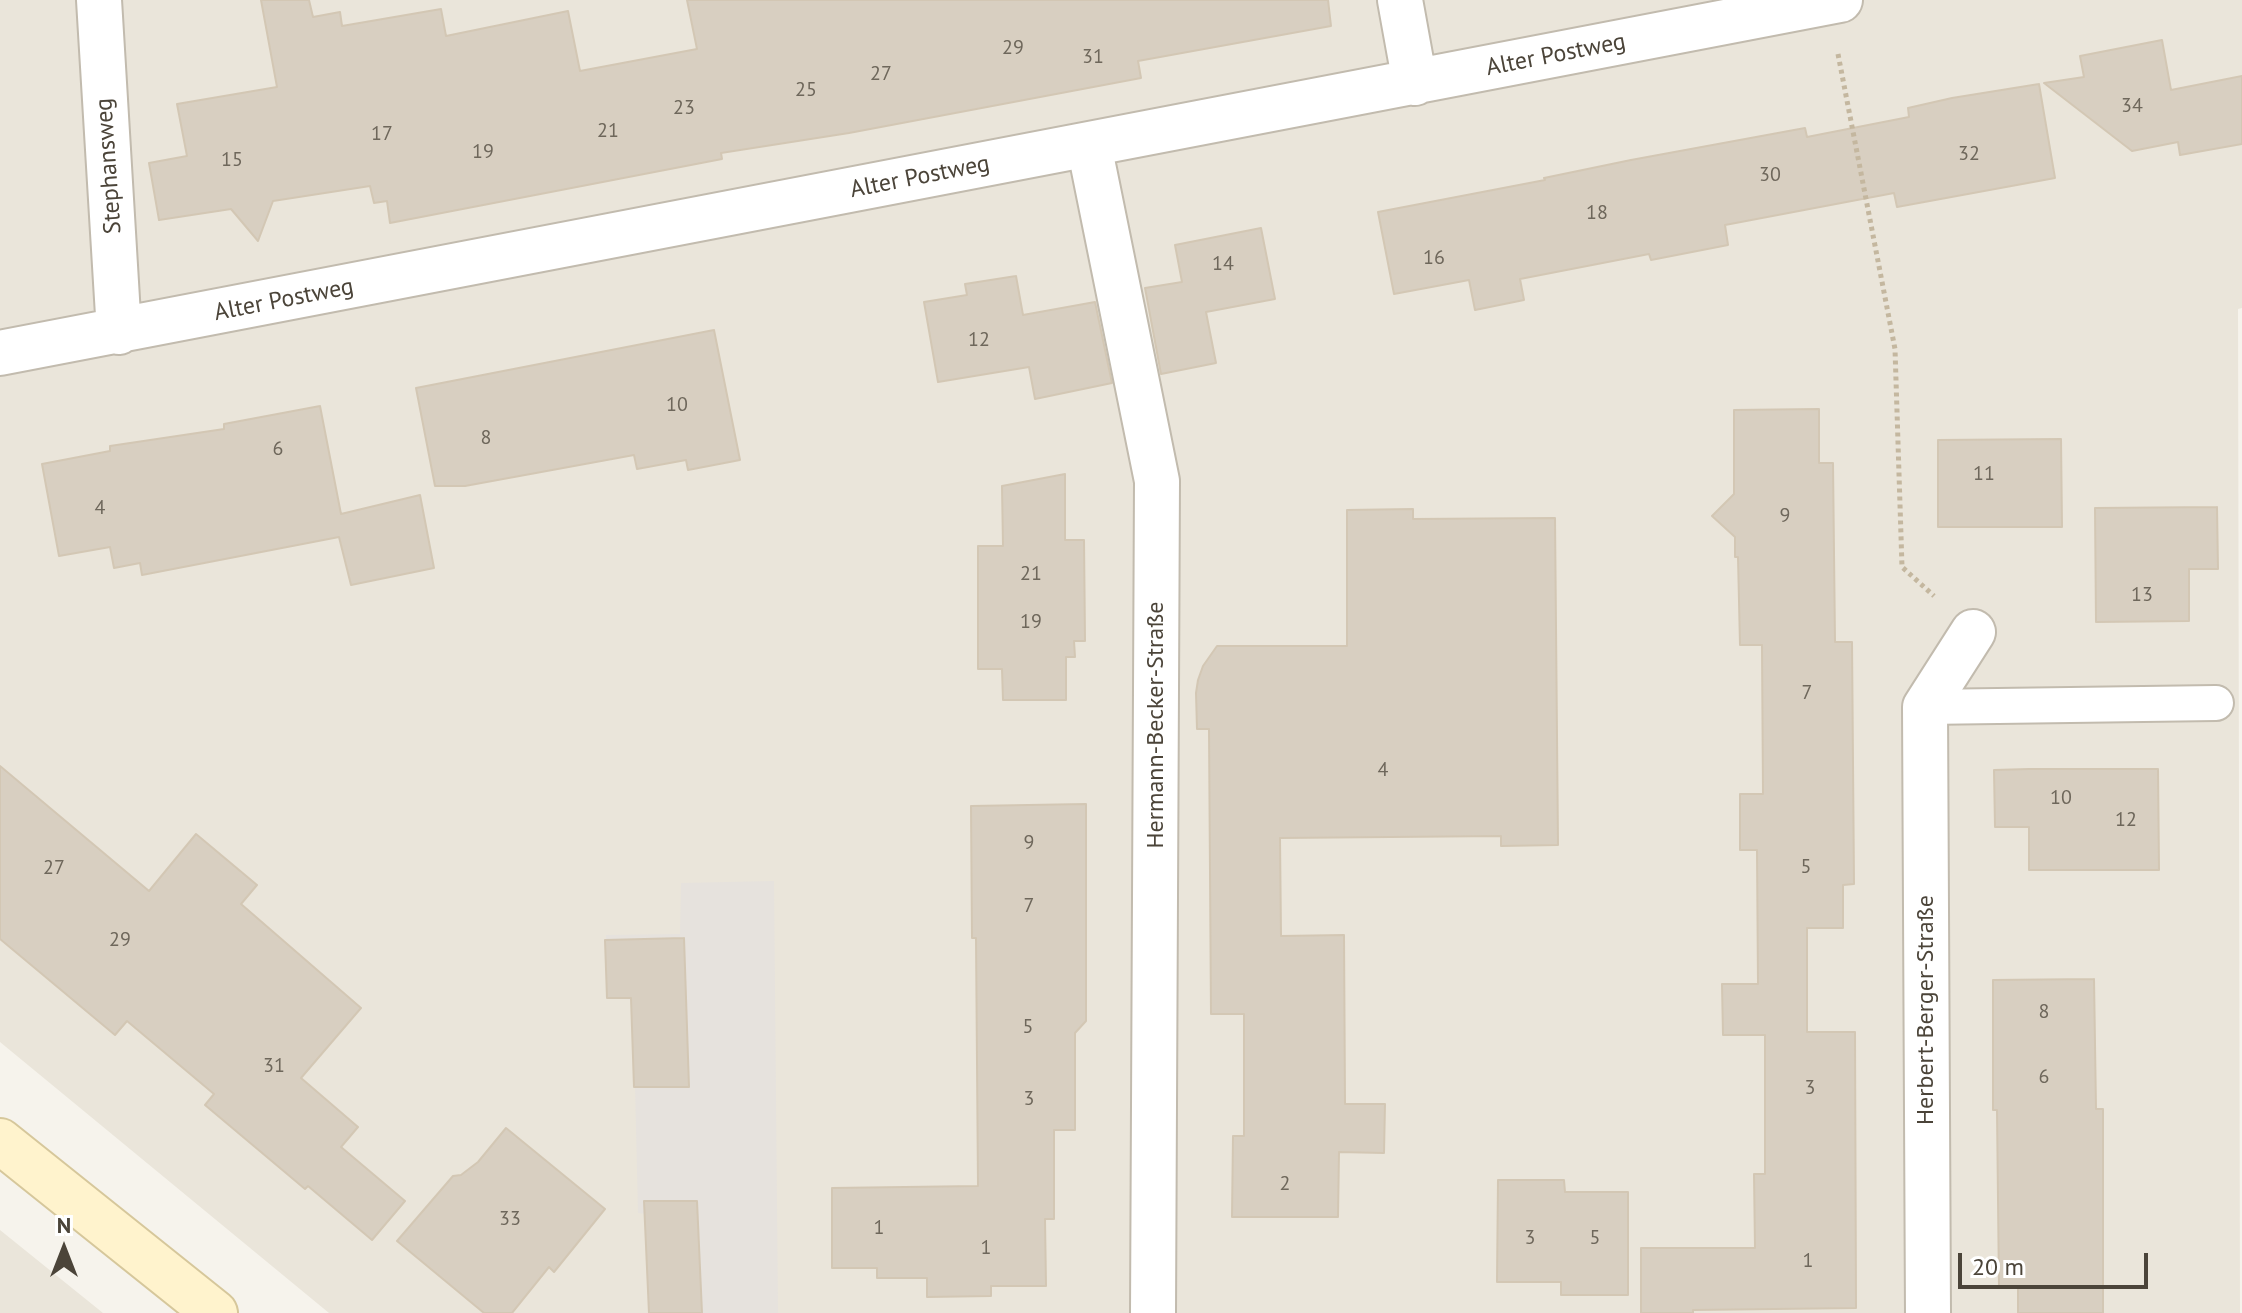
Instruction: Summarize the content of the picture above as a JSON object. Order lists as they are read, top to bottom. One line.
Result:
{"streets":{"street":["Alter Postweg","Stephansweg","Hermann-Becker-Straße","Herbert-Berger-Straße"]},"crossings":[["Alter Postweg","Stephansweg"],["Alter Postweg","Hermann-Becker-Straße"]],"house_numbers":["29","31","27","25","34","23","21","17","19","32","15","30","18","16","14","12","10","8","6","11","4","9","21","13","19","7","4","10","12","9","5","27","7","29","8","5","31","6","3","3","2","33","1","3","5","1","1"],"scale_bar":"20 m","north":"top"}
